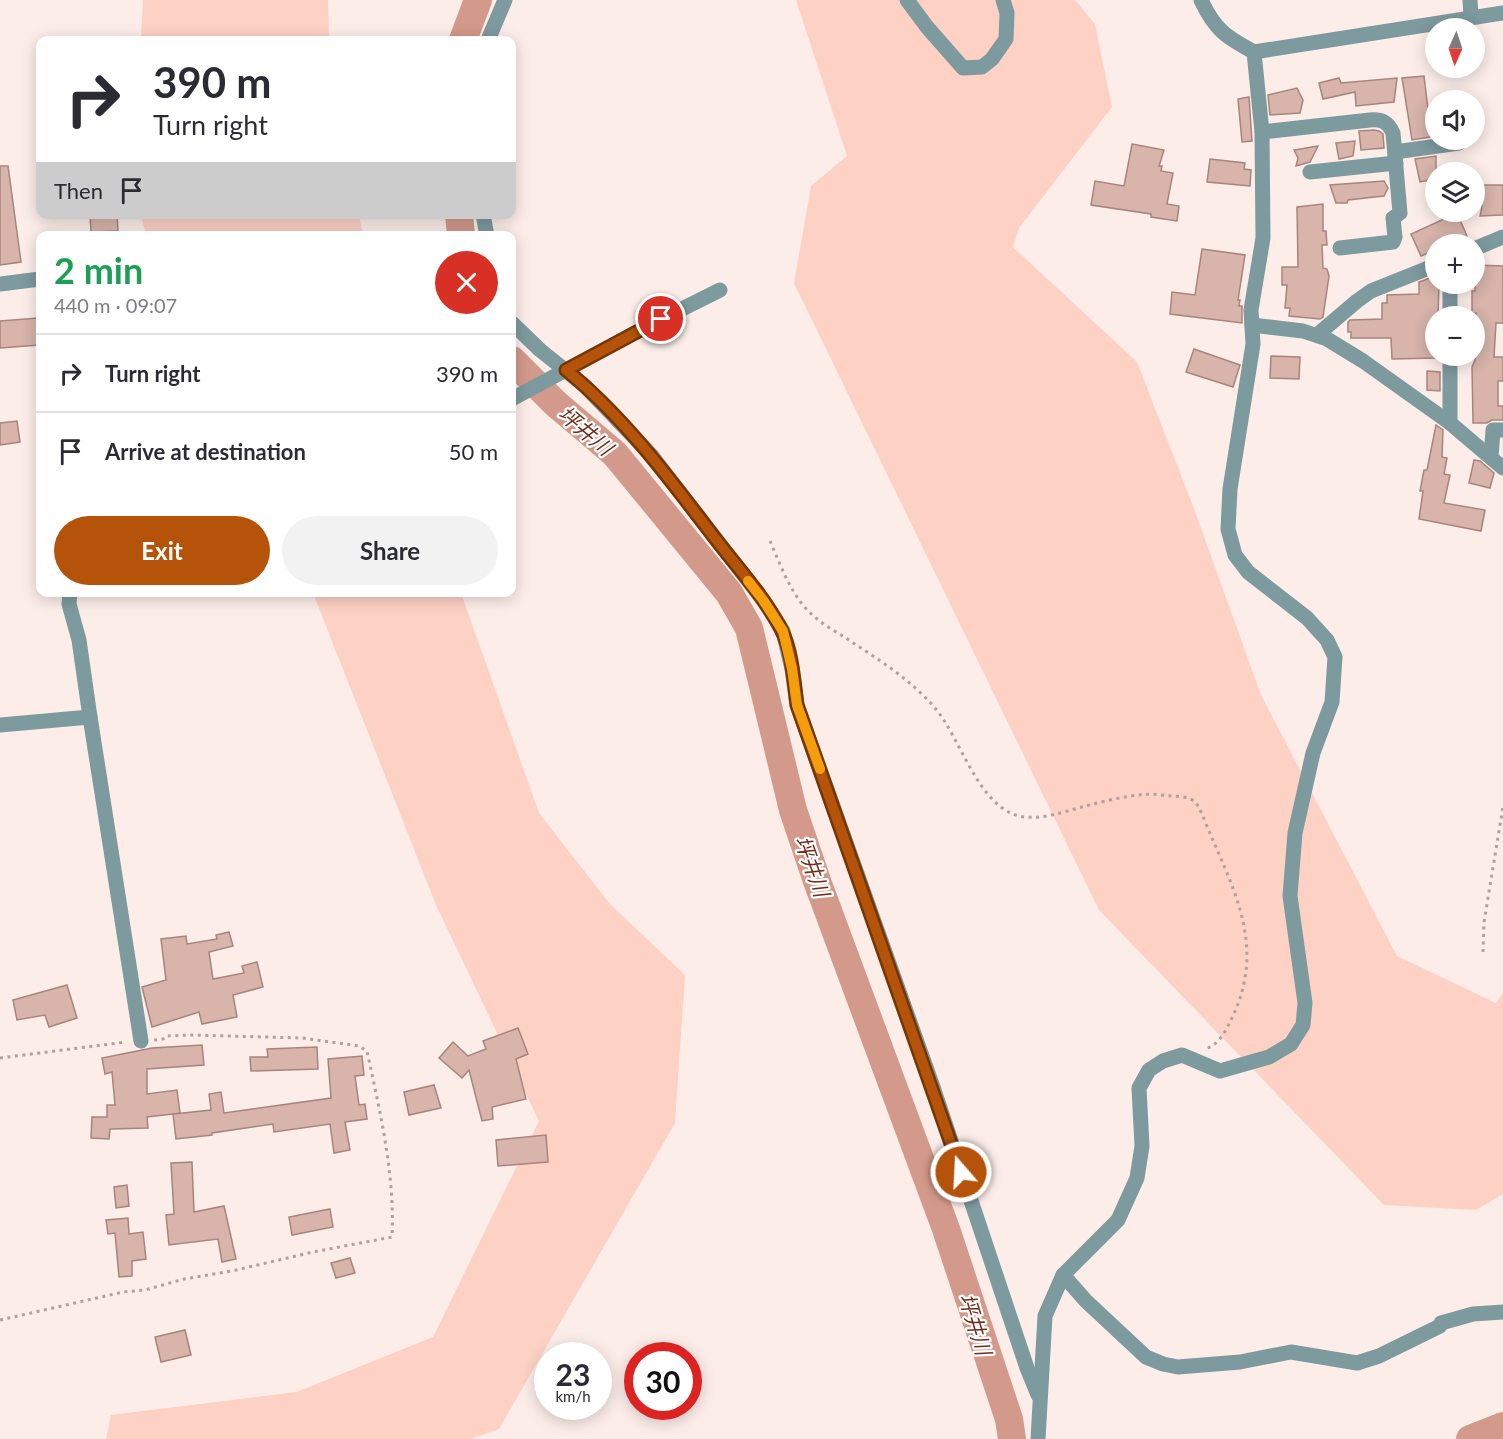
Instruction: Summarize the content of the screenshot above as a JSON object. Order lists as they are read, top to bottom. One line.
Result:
{"water":["坪井川"],"north":"bottom","page":{"map_buttons":["+","−"],"turn":["390 m","Turn right"],"then":"Then","heading":["2 min","440 m · 09:07"],"list":[{"name":"Turn right","value":"390 m"},{"name":"Arrive at destination","value":"50 m"}],"buttons":["Exit","Share"],"speed":"23 km/h","limit":"30"}}
